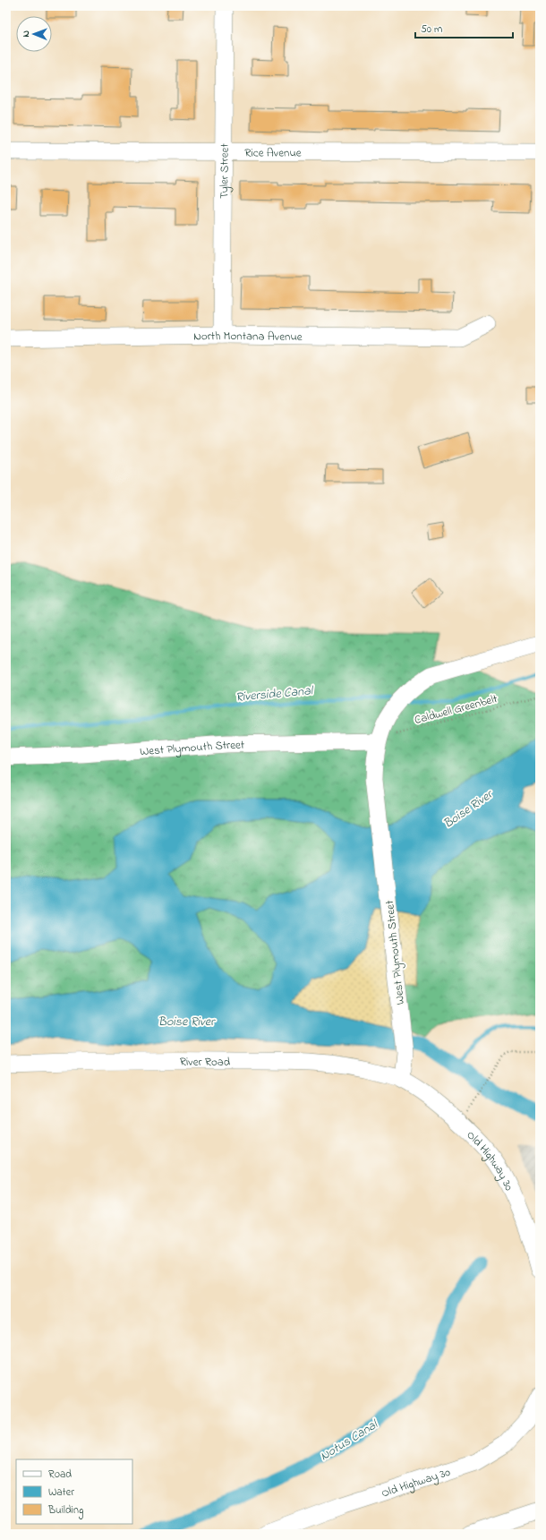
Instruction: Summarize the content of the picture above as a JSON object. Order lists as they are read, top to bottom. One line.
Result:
{"streets":{"street":["Rice Avenue","Tyler Street","North Montana Avenue","West Plymouth Street","River Road","Old Highway 30"],"path":["Caldwell Greenbelt"]},"crossings":[["Rice Avenue","Tyler Street"],["Tyler Street","North Montana Avenue"],["Caldwell Greenbelt","West Plymouth Street"],["West Plymouth Street","River Road"],["West Plymouth Street","Old Highway 30"],["River Road","Old Highway 30"]],"water":["Riverside Canal","Boise River","Notus Canal"],"legend":["Road","Water","Building"],"scale_bar":"50 m","north":"left"}
